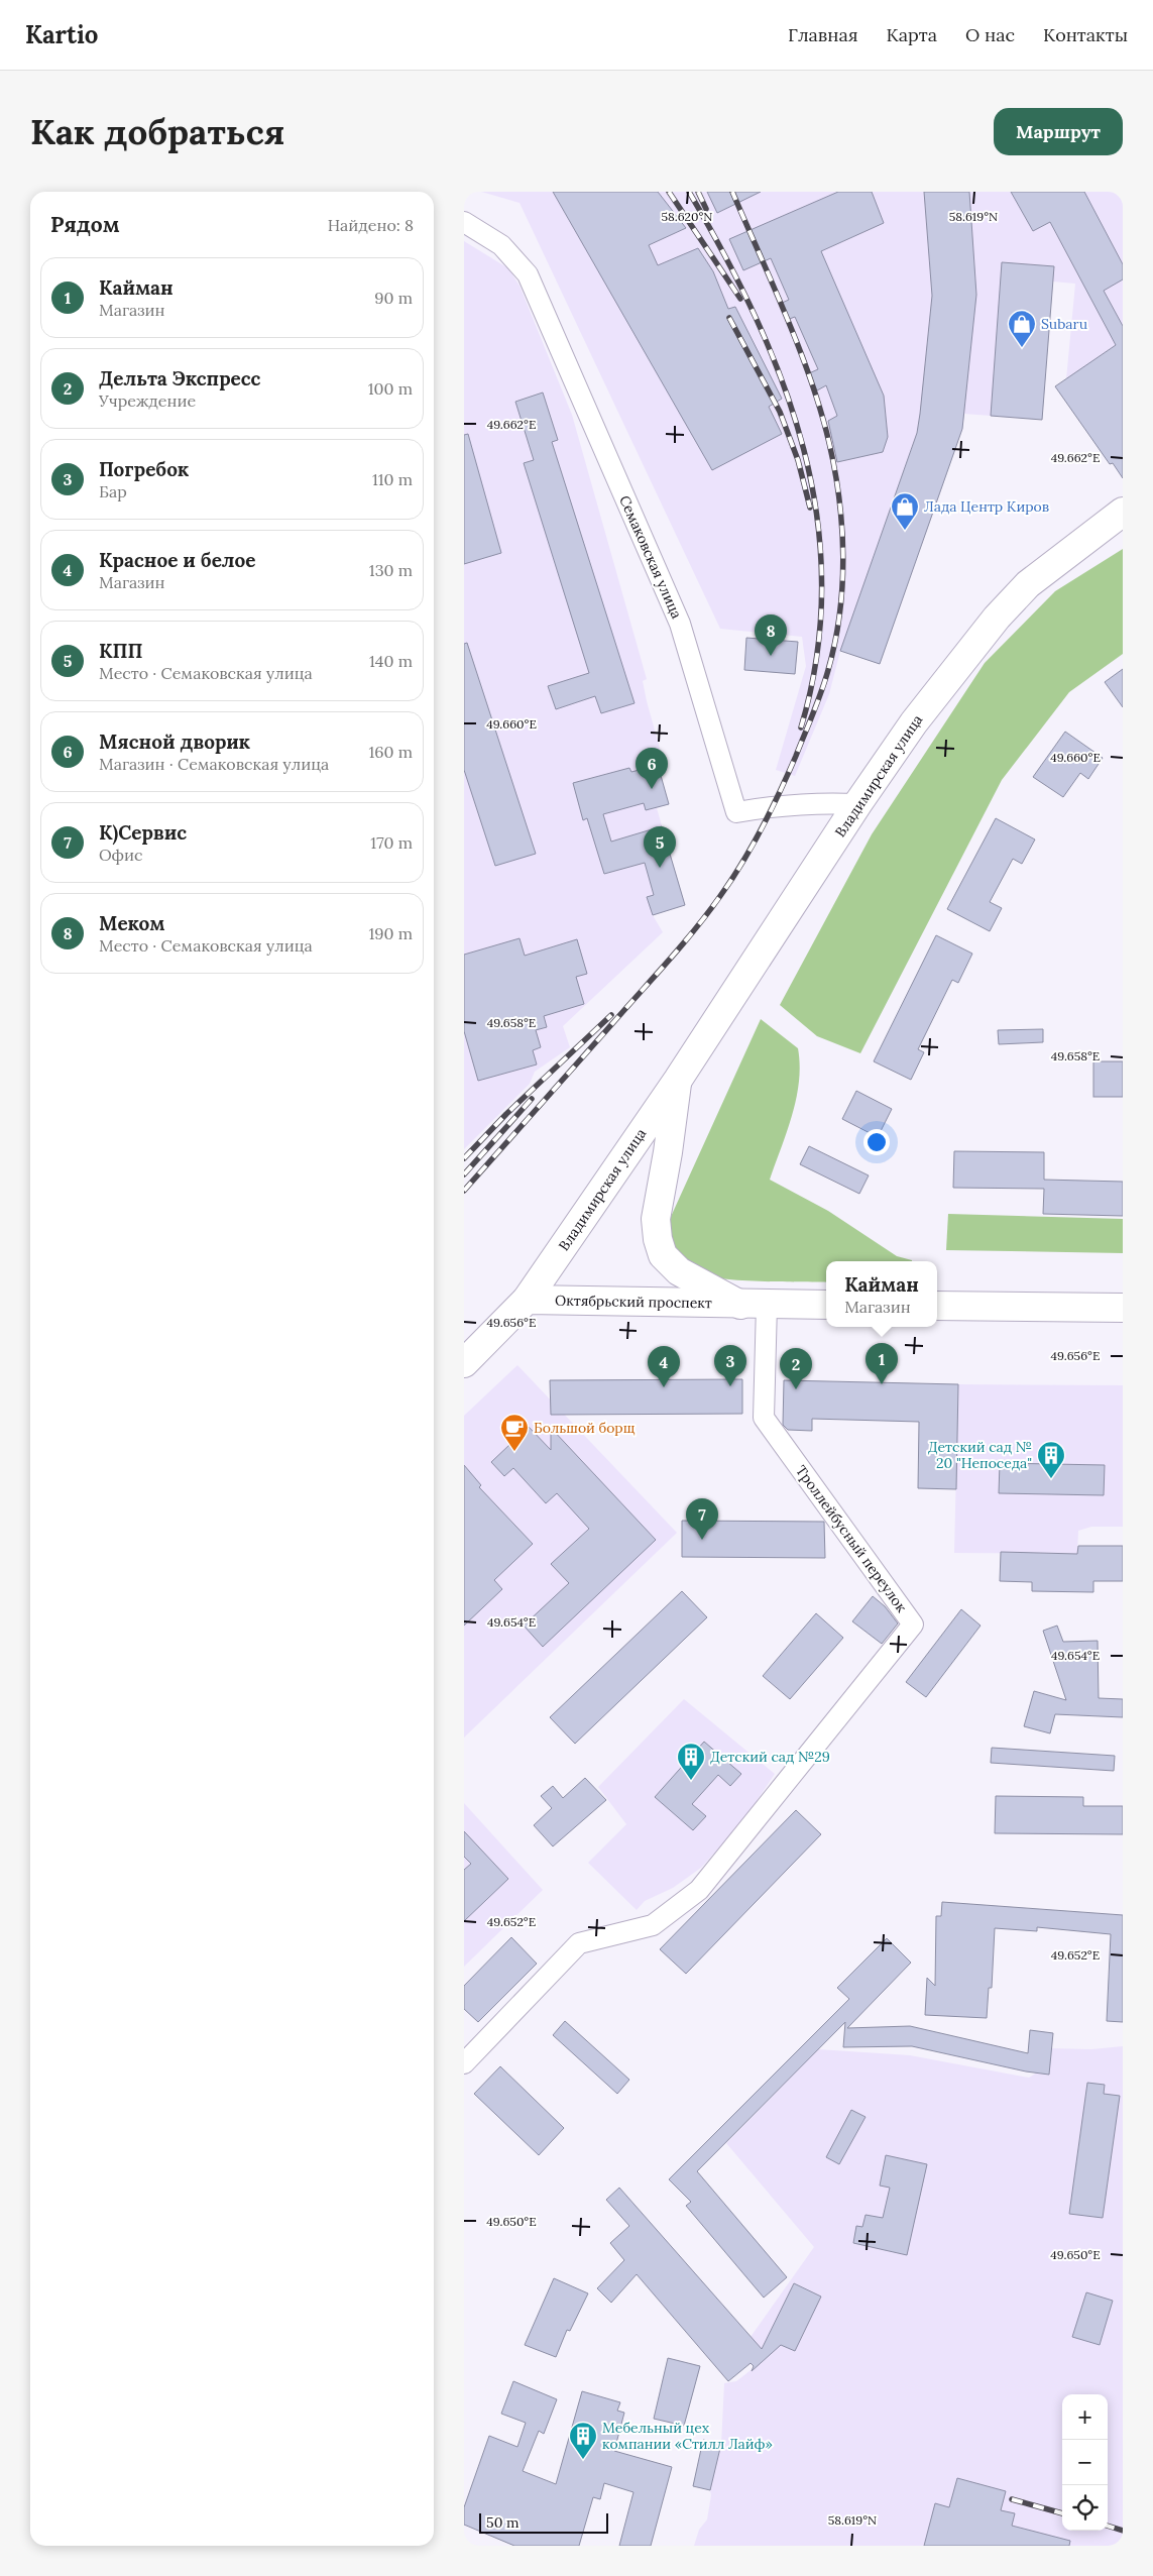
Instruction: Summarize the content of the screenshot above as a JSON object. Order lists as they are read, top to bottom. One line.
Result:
{"streets":{"main road":["Владимирская улица","Октябрьский проспект"],"street":["Семаковская улица","Троллейбусный переулок"]},"crossings":[["Семаковская улица","Владимирская улица"],["Владимирская улица","Октябрьский проспект"],["Владимирская улица","Троллейбусный переулок"],["Октябрьский проспект","Троллейбусный переулок"]],"places":{"shop":["Subaru","Лада Центр Киров"],"cafe":["Большой борщ"],"building":["Детский сад № 20 \"Непоседа\"","Детский сад №29","Мебельный цех компании «Стилл Лайф»"]},"scale_bar":"50 m","page":{"header":"Kartio","nav":["Главная","Карта","О нас","Контакты"],"buttons":"Маршрут","title":"Как добраться","heading":["Рядом","Найдено: 8"],"list":[{"mark":"1","name":"Кайман","note":"Магазин","value":"90 m"},{"mark":"2","name":"Дельта Экспресс","note":"Учреждение","value":"100 m"},{"mark":"3","name":"Погребок","note":"Бар","value":"110 m"},{"mark":"4","name":"Красное и белое","note":"Магазин","value":"130 m"},{"mark":"5","name":"КПП","note":"Место · Семаковская улица","value":"140 m"},{"mark":"6","name":"Мясной дворик","note":"Магазин · Семаковская улица","value":"160 m"},{"mark":"7","name":"К)Сервис","note":"Офис","value":"170 m"},{"mark":"8","name":"Меком","note":"Место · Семаковская улица","value":"190 m"}],"pins":["8","6","5","1","3","4","2","7"],"popup":["Кайман","Магазин"],"map_buttons":["+","−"],"scale":"50 m"},"coordinates":["58.620°N","58.619°N","49.662°E","49.660°E","49.658°E","49.656°E","49.654°E","49.652°E","49.650°E"]}
